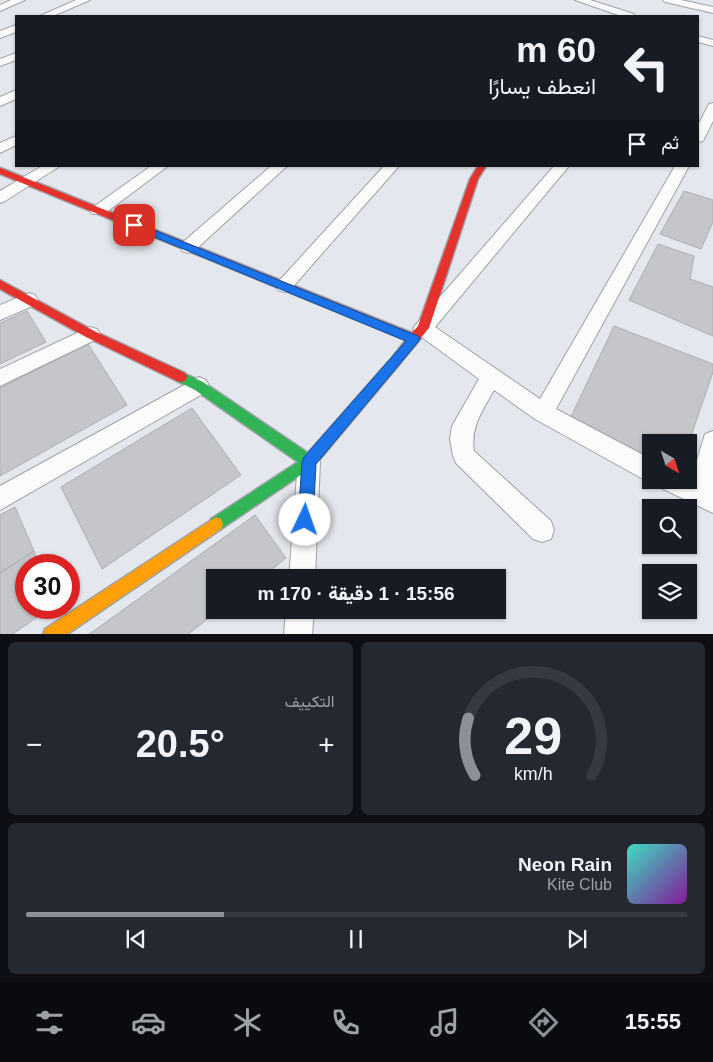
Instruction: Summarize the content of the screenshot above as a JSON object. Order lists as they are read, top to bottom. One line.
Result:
{"north":"bottom right","page":{"turn":["60 m","انعطف يسارًا"],"then":"ثم","limit":"30","trip":"15:56 · 1 دقيقة · 170 m","tile":"التكييف","heat":["−","20.5°","+"],"song":["Neon Rain","Kite Club"],"tabs":"15:55","gauge":["29","km/h"]}}
